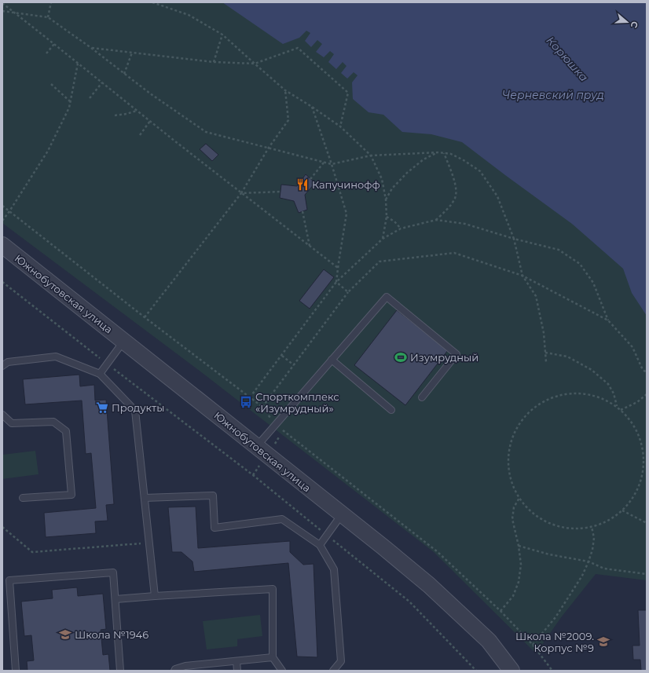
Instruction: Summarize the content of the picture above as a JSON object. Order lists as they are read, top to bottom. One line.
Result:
{"streets":{"street":["Южнобутовская улица"]},"water":["Корюшка","Черневский пруд"],"places":{"restaurant":["Капучинофф"],"sports":["Изумрудный"],"bus stop":["Спорткомплекс «Изумрудный»"],"supermarket":["Продукты"],"school or university":["Школа №1946","Школа №2009. Корпус №9"]},"north":"right"}
